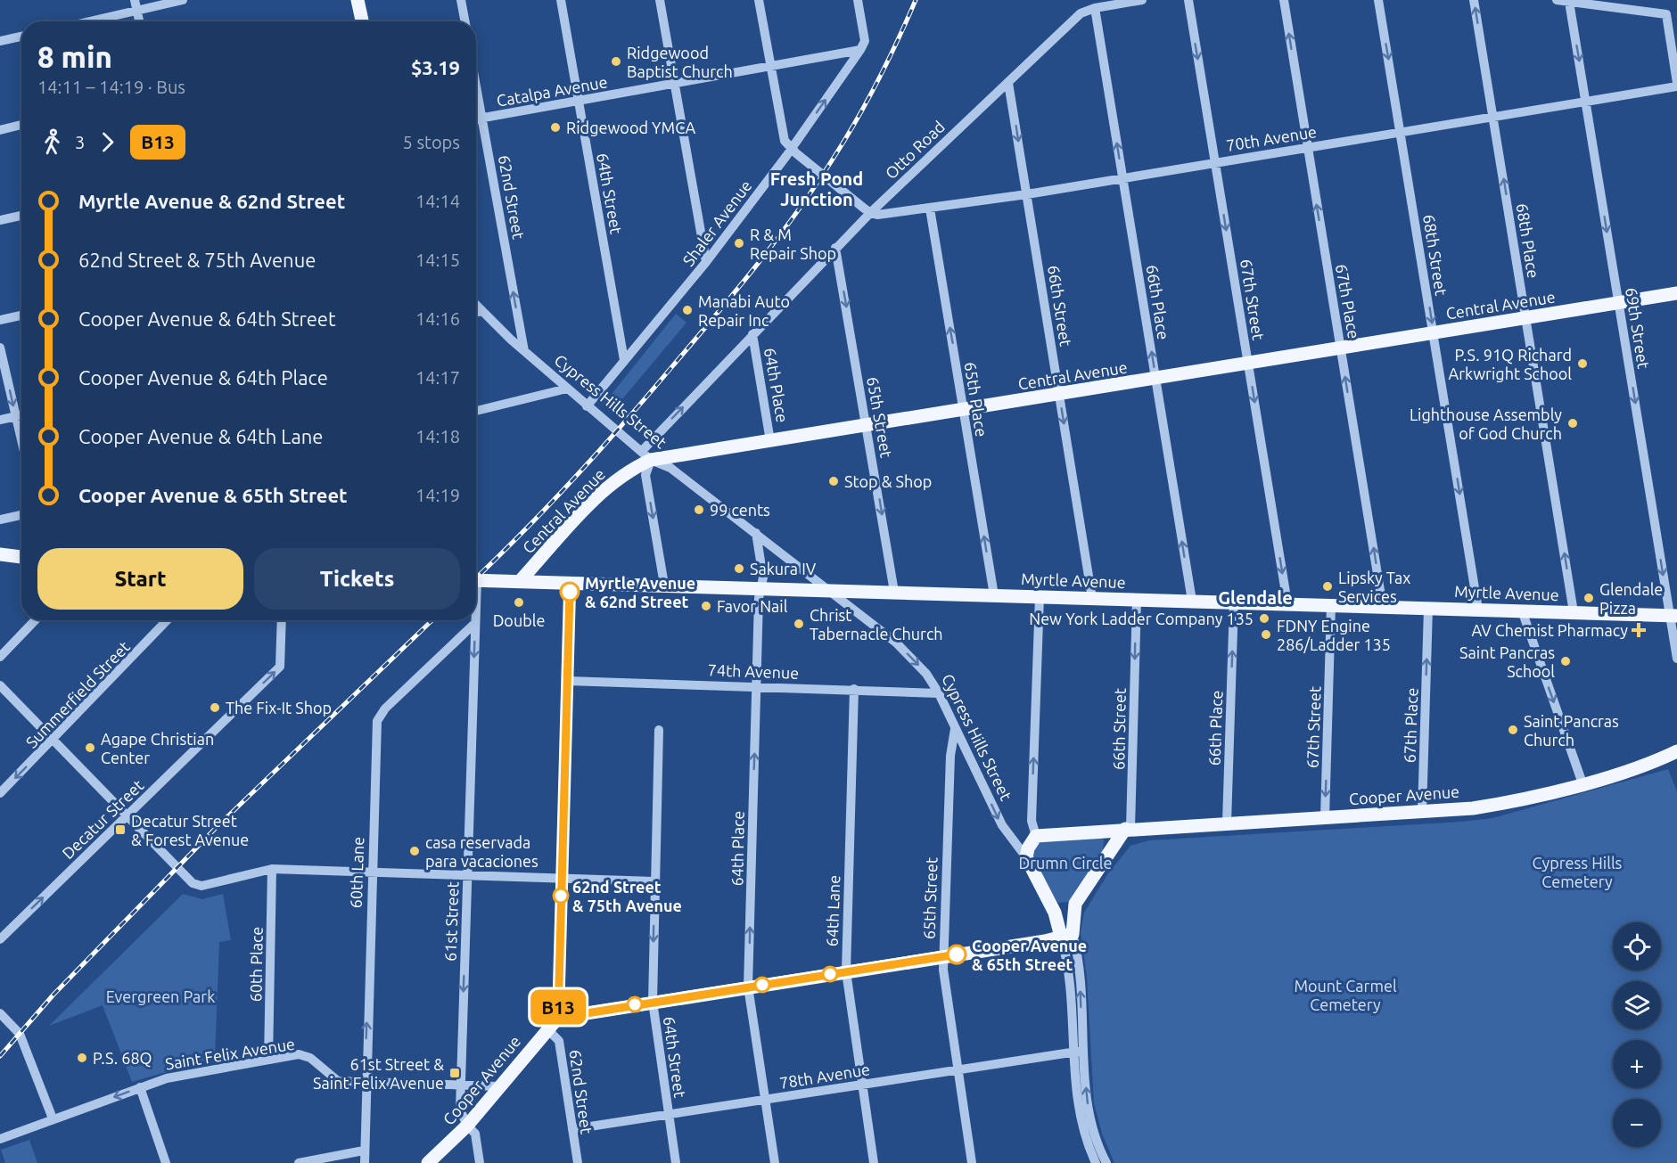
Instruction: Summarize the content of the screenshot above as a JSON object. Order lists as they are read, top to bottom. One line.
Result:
{"streets":{"main road":["Central Avenue","Cypress Hills Street","Myrtle Avenue","Cooper Avenue"],"street":["Catalpa Avenue","70th Avenue","Otto Road","64th Street","62nd Street","Shaler Avenue","68th Place","68th Street","67th Street","67th Place","66th Place","66th Street","69th Street","64th Place","65th Place","65th Street","74th Avenue","Summerfield Street","Decatur Street","60th Lane","64th Lane","61st Street","60th Place","Saint Felix Avenue","78th Avenue"]},"crossings":[["Catalpa Avenue","64th Street"],["Catalpa Avenue","62nd Street"],["Catalpa Avenue","Shaler Avenue"],["70th Avenue","Otto Road"],["70th Avenue","68th Place"],["70th Avenue","68th Street"],["70th Avenue","67th Street"],["70th Avenue","67th Place"],["70th Avenue","66th Place"],["70th Avenue","66th Street"],["70th Avenue","69th Street"],["70th Avenue","65th Place"],["Otto Road","66th Place"],["Otto Road","Central Avenue"],["Otto Road","66th Street"],["Otto Road","64th Place"],["Otto Road","Cypress Hills Street"],["Otto Road","65th Street"],["64th Street","Shaler Avenue"],["64th Street","78th Avenue"],["62nd Street","Cypress Hills Street"],["62nd Street","Cooper Avenue"],["62nd Street","78th Avenue"],["Shaler Avenue","Cypress Hills Street"],["68th Place","Central Avenue"],["68th Place","Myrtle Avenue"],["68th Street","Central Avenue"],["68th Street","Myrtle Avenue"],["67th Street","Central Avenue"],["67th Street","Myrtle Avenue"],["67th Street","Cooper Avenue"],["67th Place","Central Avenue"],["67th Place","Myrtle Avenue"],["67th Place","Cooper Avenue"],["66th Place","Central Avenue"],["66th Place","Myrtle Avenue"],["66th Place","Cooper Avenue"],["Central Avenue","66th Street"],["Central Avenue","69th Street"],["Central Avenue","64th Place"],["Central Avenue","65th Place"],["Central Avenue","Cypress Hills Street"],["Central Avenue","65th Street"],["Central Avenue","Myrtle Avenue"],["66th Street","Myrtle Avenue"],["66th Street","Cooper Avenue"],["69th Street","Myrtle Avenue"],["64th Place","Cypress Hills Street"],["64th Place","Myrtle Avenue"],["64th Place","74th Avenue"],["64th Place","78th Avenue"],["65th Place","Myrtle Avenue"],["Cypress Hills Street","65th Street"],["Cypress Hills Street","Myrtle Avenue"],["Cypress Hills Street","74th Avenue"],["Cypress Hills Street","78th Avenue"],["65th Street","Myrtle Avenue"],["65th Street","78th Avenue"],["74th Avenue","64th Lane"],["Cooper Avenue","61st Street"],["Cooper Avenue","Saint Felix Avenue"],["60th Lane","61st Street"],["60th Lane","Saint Felix Avenue"],["64th Lane","78th Avenue"],["61st Street","Saint Felix Avenue"],["60th Place","Saint Felix Avenue"]],"one_way":["62nd Street","68th Place","68th Street","67th Street","67th Place","66th Place","66th Street","69th Street","64th Place","65th Place","65th Street","Decatur Street","60th Lane","61st Street"],"districts":["Fresh Pond Junction","Glendale"],"parks":["Drumn Circle","Cypress Hills Cemetery","Mount Carmel Cemetery","Evergreen Park"],"places":{"other":["Ridgewood Baptist Church","Ridgewood YMCA","R & M Repair Shop","Manabi Auto Repair Inc","P.S. 91Q Richard Arkwright School","Lighthouse Assembly of God Church","Stop & Shop","99 cents","Sakura IV","Lipsky Tax Services","Myrtle Avenue & 62nd Street","Glendale Pizza","Double","Favor Nail","New York Ladder Company 135","Christ Tabernacle Church","FDNY Engine 286/Ladder 135","Saint Pancras School","The Fix-It Shop","Saint Pancras Church","Agape Christian Center","casa reservada para vacaciones","62nd Street & 75th Avenue","Cooper Avenue & 65th Street","P.S. 68Q"],"health":["AV Chemist Pharmacy"],"transit":["Decatur Street & Forest Avenue","61st Street & Saint Felix Avenue"]},"lines":["bus line B13"],"page":{"on_map":"B13","heading":["8 min","14:11 – 14:19 · Bus","$3.19"],"legs":["3","B13","5 stops"],"list":[{"name":"Myrtle Avenue & 62nd Street","value":"14:14"},{"name":"62nd Street & 75th Avenue","value":"14:15"},{"name":"Cooper Avenue & 64th Street","value":"14:16"},{"name":"Cooper Avenue & 64th Place","value":"14:17"},{"name":"Cooper Avenue & 64th Lane","value":"14:18"},{"name":"Cooper Avenue & 65th Street","value":"14:19"}],"buttons":["Start","Tickets"],"map_buttons":["+","−"]}}
